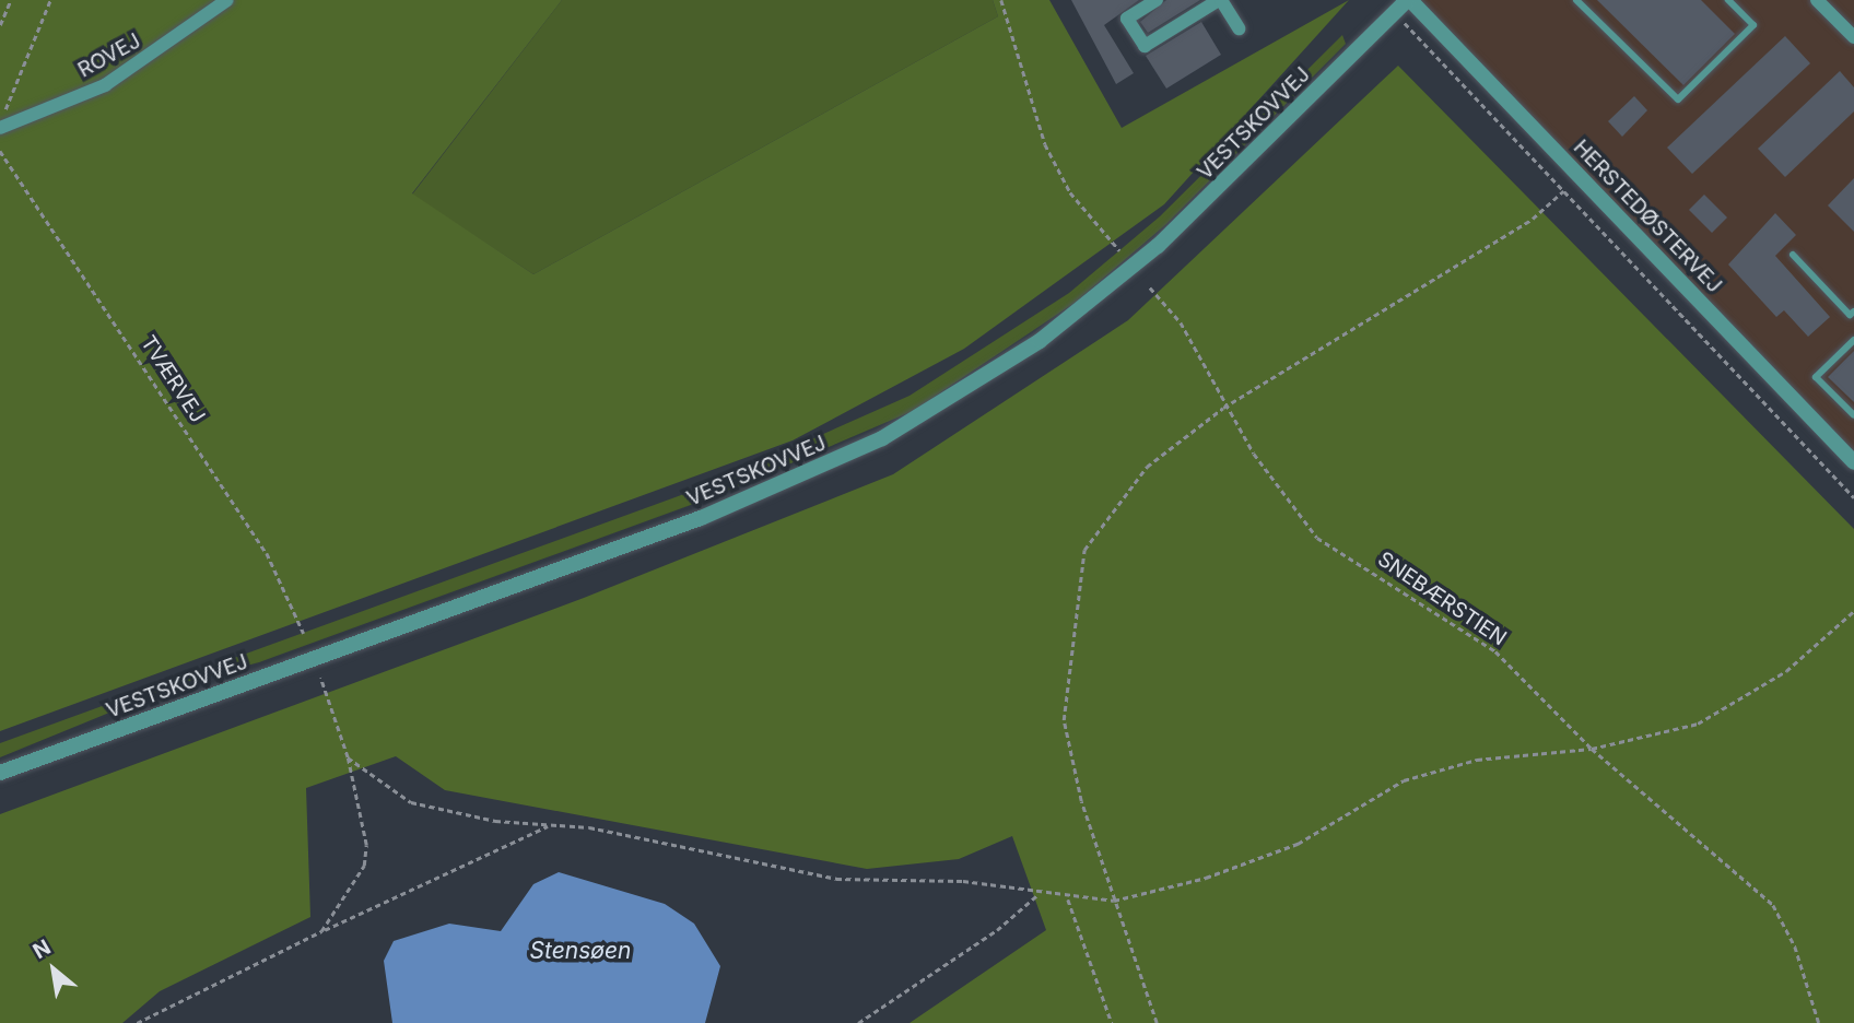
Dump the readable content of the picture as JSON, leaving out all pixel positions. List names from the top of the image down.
{
  "streets": {
    "street": ["ROVEJ", "VESTSKOVVEJ", "HERSTEDØSTERVEJ"],
    "path": ["TVÆRVEJ", "SNEBÆRSTIEN"]
  },
  "crossings": [
    ["VESTSKOVVEJ", "HERSTEDØSTERVEJ"]
  ],
  "water": ["Stensøen"],
  "north": "top left"
}
